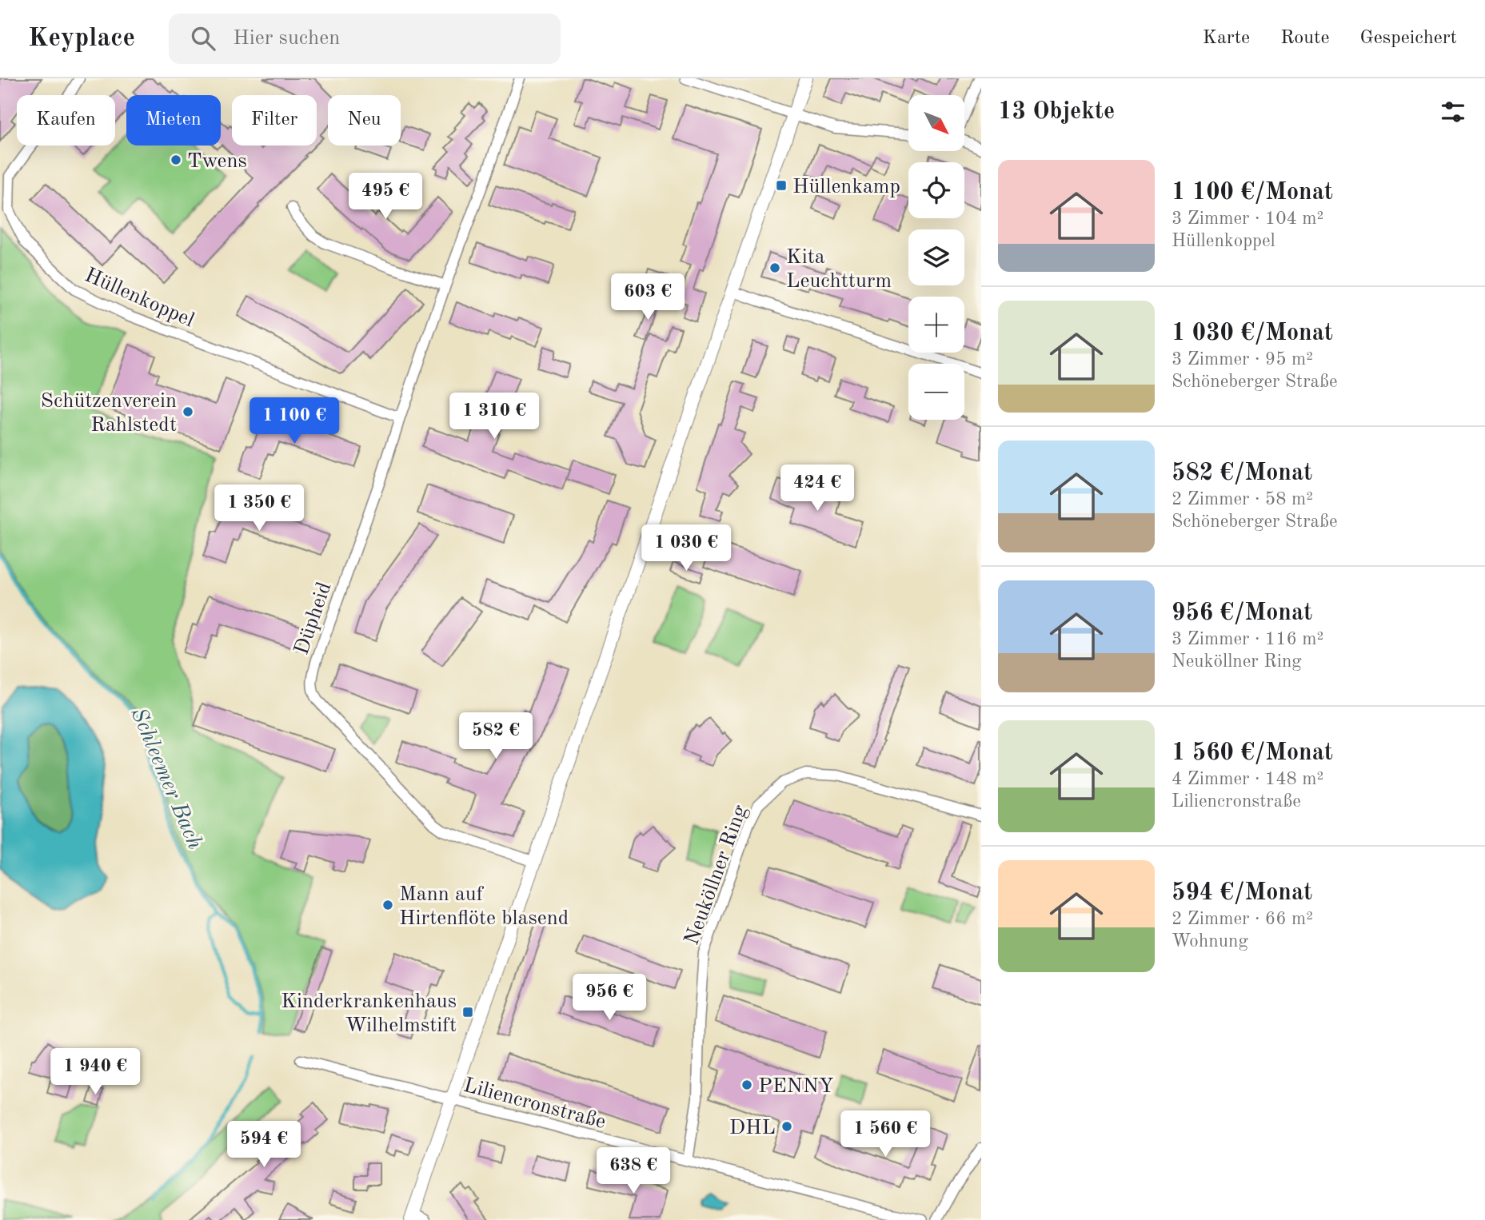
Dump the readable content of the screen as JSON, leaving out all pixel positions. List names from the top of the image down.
{
  "streets": {
    "street": [
      "Hüllenkoppel",
      "Düpheid",
      "Neuköllner Ring",
      "Liliencronstraße"
    ]
  },
  "crossings": [
    ["Hüllenkoppel", "Düpheid"],
    ["Neuköllner Ring", "Liliencronstraße"]
  ],
  "water": ["Schleemer Bach"],
  "places": {
    "other": [
      "Twens",
      "Kita Leuchtturm",
      "Schützenverein Rahlstedt",
      "Mann auf Hirtenflöte blasend",
      "PENNY",
      "DHL"
    ],
    "transit": ["Hüllenkamp", "Kinderkrankenhaus Wilhelmstift"]
  },
  "north": "bottom right",
  "page": {
    "header": "Keyplace",
    "search": "Hier suchen",
    "nav": ["Karte", "Route", "Gespeichert"],
    "heading": "13 Objekte",
    "map_buttons": ["+", "−"],
    "chip": [
      "Kaufen",
      "Mieten",
      "Filter",
      "Neu"
    ],
    "list": [
      {
        "name": "1 100 €/Monat",
        "note": "3 Zimmer · 104 m² · Hüllenkoppel"
      },
      {
        "name": "1 030 €/Monat",
        "note": "3 Zimmer · 95 m² · Schöneberger Straße"
      },
      {
        "name": "582 €/Monat",
        "note": "2 Zimmer · 58 m² · Schöneberger Straße"
      },
      {
        "name": "956 €/Monat",
        "note": "3 Zimmer · 116 m² · Neuköllner Ring"
      },
      {
        "name": "1 560 €/Monat",
        "note": "4 Zimmer · 148 m² · Liliencronstraße"
      },
      {
        "name": "594 €/Monat",
        "note": "2 Zimmer · 66 m² · Wohnung"
      }
    ],
    "price": [
      "495 €",
      "603 €",
      "1 310 €",
      "1 100 €",
      "424 €",
      "1 350 €",
      "1 030 €",
      "582 €",
      "956 €",
      "1 940 €",
      "1 560 €",
      "594 €",
      "638 €"
    ]
  }
}
